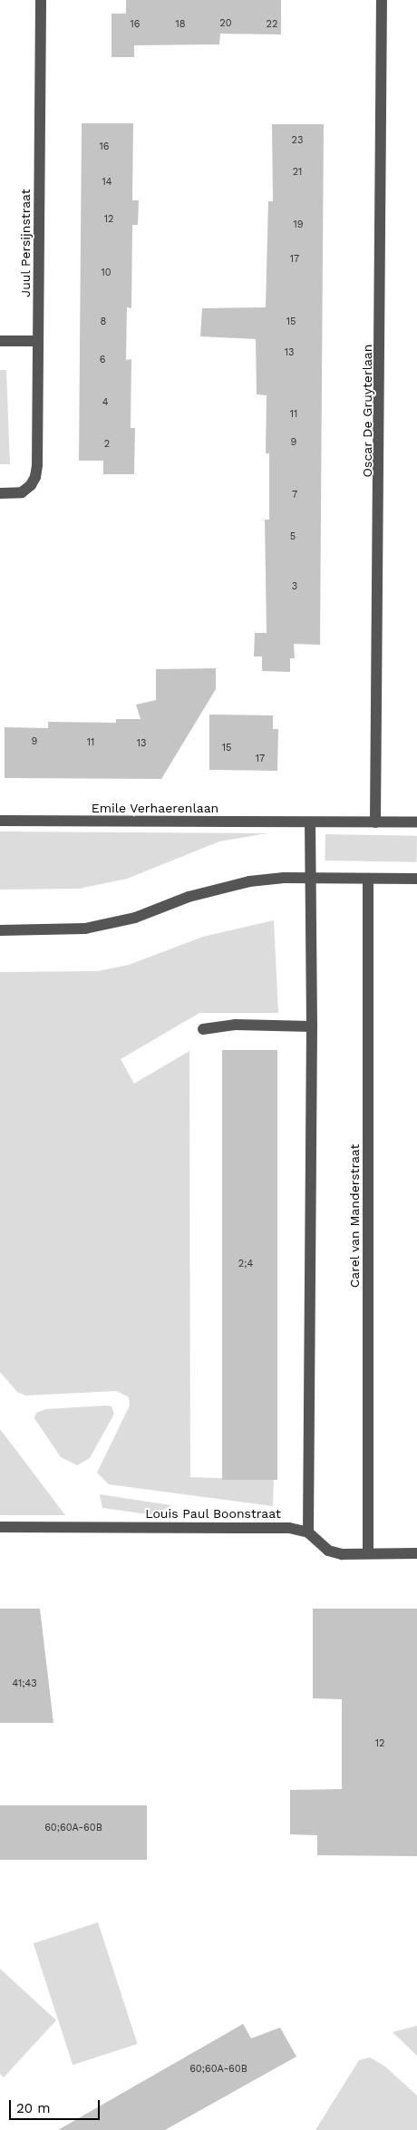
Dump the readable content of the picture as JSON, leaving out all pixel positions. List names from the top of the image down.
{
  "streets": {
    "street": [
      "Juul Persijnstraat",
      "Oscar De Gruyterlaan",
      "Emile Verhaerenlaan",
      "Carel van Manderstraat",
      "Louis Paul Boonstraat"
    ]
  },
  "crossings": [
    ["Oscar De Gruyterlaan", "Emile Verhaerenlaan"]
  ],
  "house_numbers": [
    "20",
    "16",
    "18",
    "22",
    "23",
    "16",
    "21",
    "14",
    "12",
    "19",
    "17",
    "10",
    "8",
    "15",
    "13",
    "6",
    "4",
    "11",
    "9",
    "2",
    "7",
    "5",
    "3",
    "9",
    "11",
    "13",
    "15",
    "17",
    "2;4",
    "41;43",
    "12",
    "60;60A-60B",
    "60;60A-60B"
  ],
  "scale_bar": "20 m"
}
